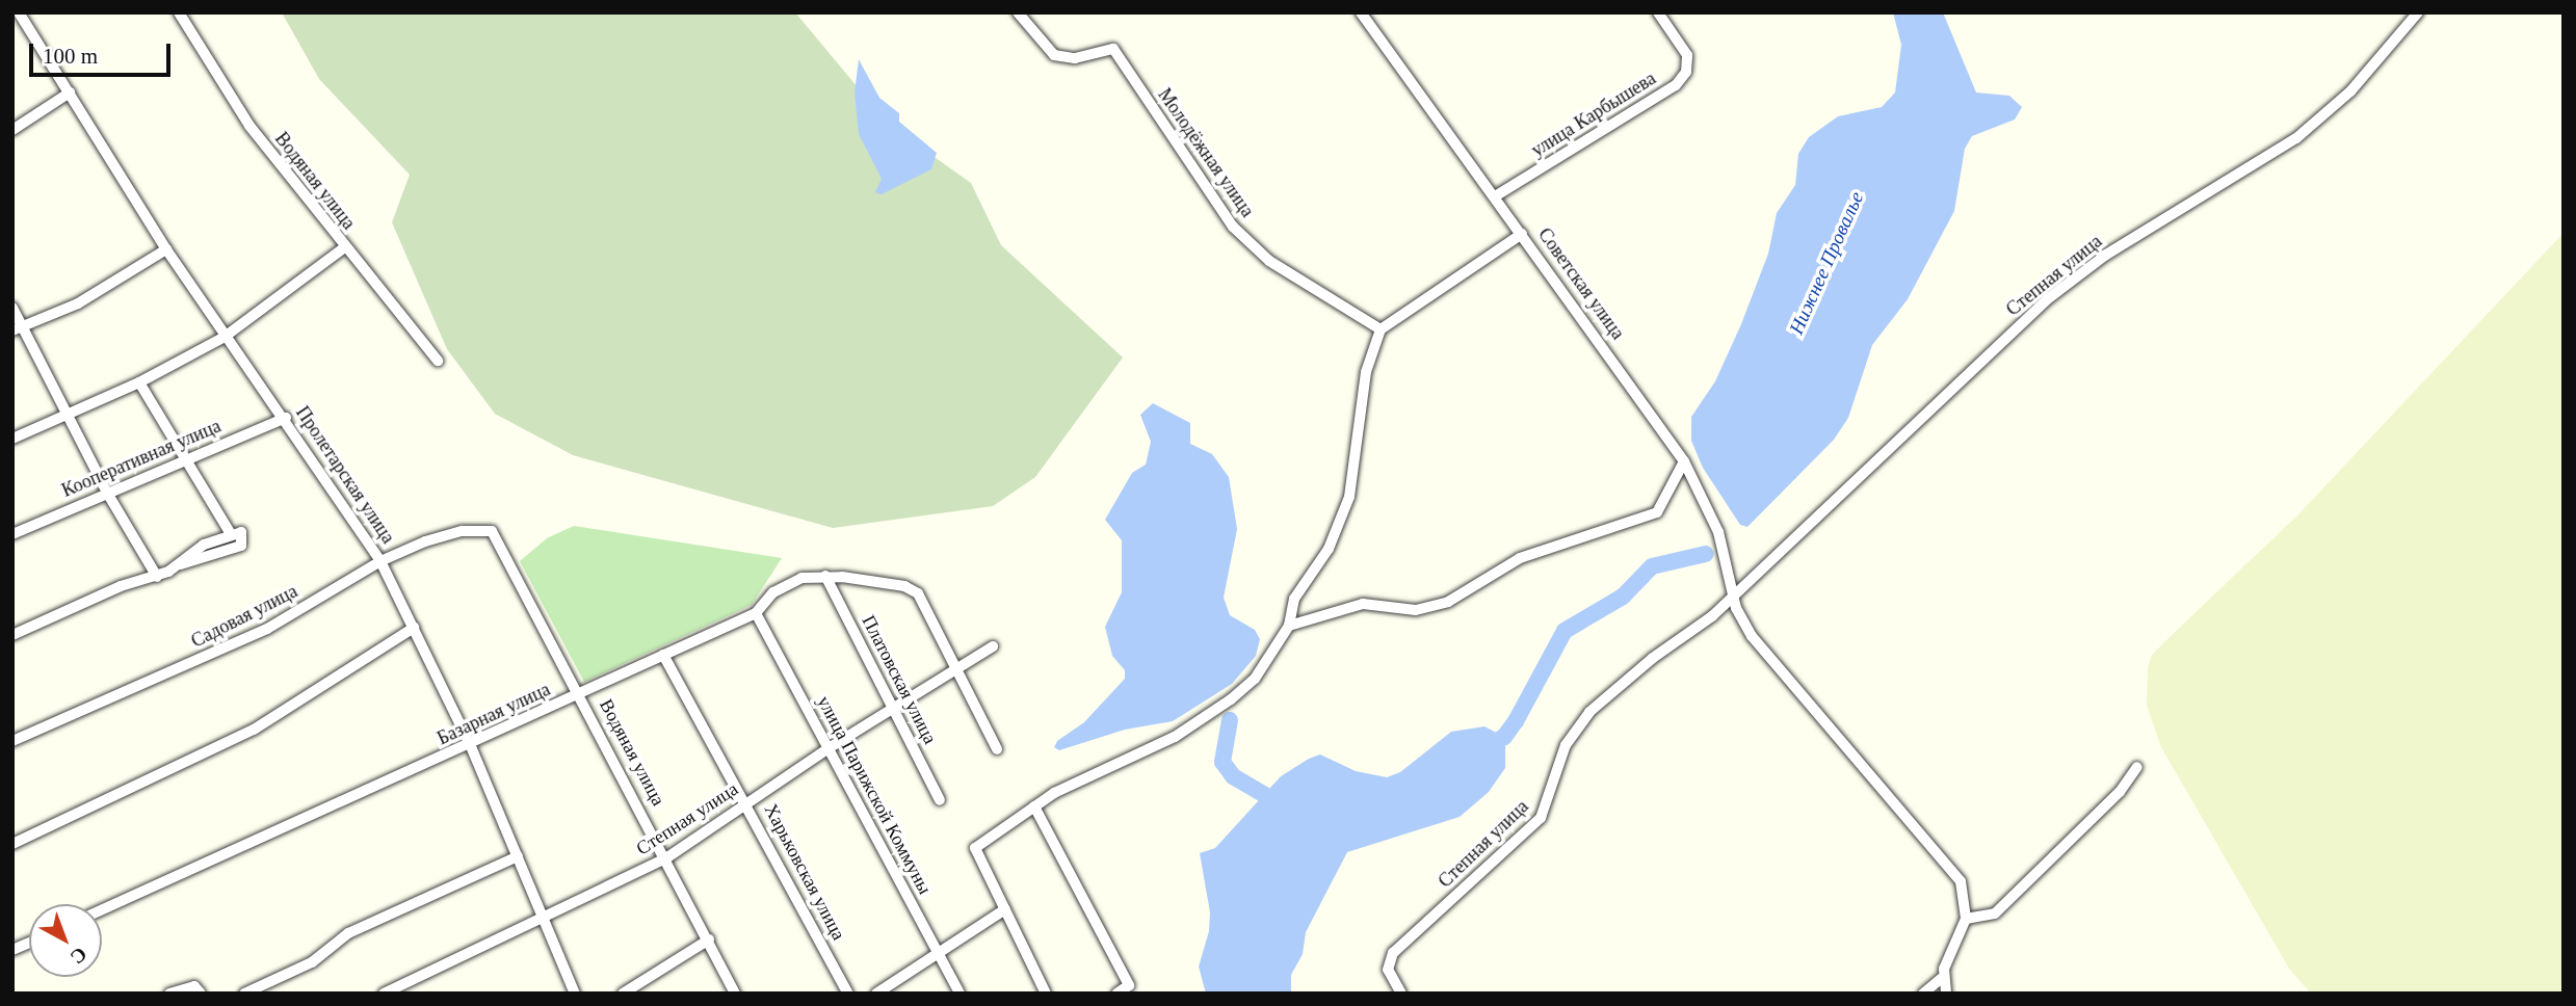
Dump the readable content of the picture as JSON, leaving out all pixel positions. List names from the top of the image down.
{
  "streets": {
    "street": [
      "улица Карбышева",
      "Молодёжная улица",
      "Водяная улица",
      "Степная улица",
      "Советская улица",
      "Кооперативная улица",
      "Пролетарская улица",
      "Садовая улица",
      "Платовская улица",
      "Базарная улица",
      "улица Парижской Коммуны",
      "Харьковская улица"
    ]
  },
  "crossings": [
    ["улица Карбышева", "Советская улица"],
    ["Водяная улица", "Степная улица"],
    ["Водяная улица", "Садовая улица"],
    ["Водяная улица", "Базарная улица"],
    ["Степная улица", "Советская улица"],
    ["Степная улица", "Пролетарская улица"],
    ["Степная улица", "Платовская улица"],
    ["Степная улица", "Базарная улица"],
    ["Степная улица", "улица Парижской Коммуны"],
    ["Степная улица", "Харьковская улица"],
    ["Кооперативная улица", "Пролетарская улица"],
    ["Пролетарская улица", "Садовая улица"],
    ["Пролетарская улица", "Базарная улица"],
    ["Платовская улица", "Базарная улица"],
    ["Базарная улица", "улица Парижской Коммуны"],
    ["Базарная улица", "Харьковская улица"]
  ],
  "water": ["Нижнее Провалье"],
  "scale_bar": "100 m",
  "north": "bottom right"
}
